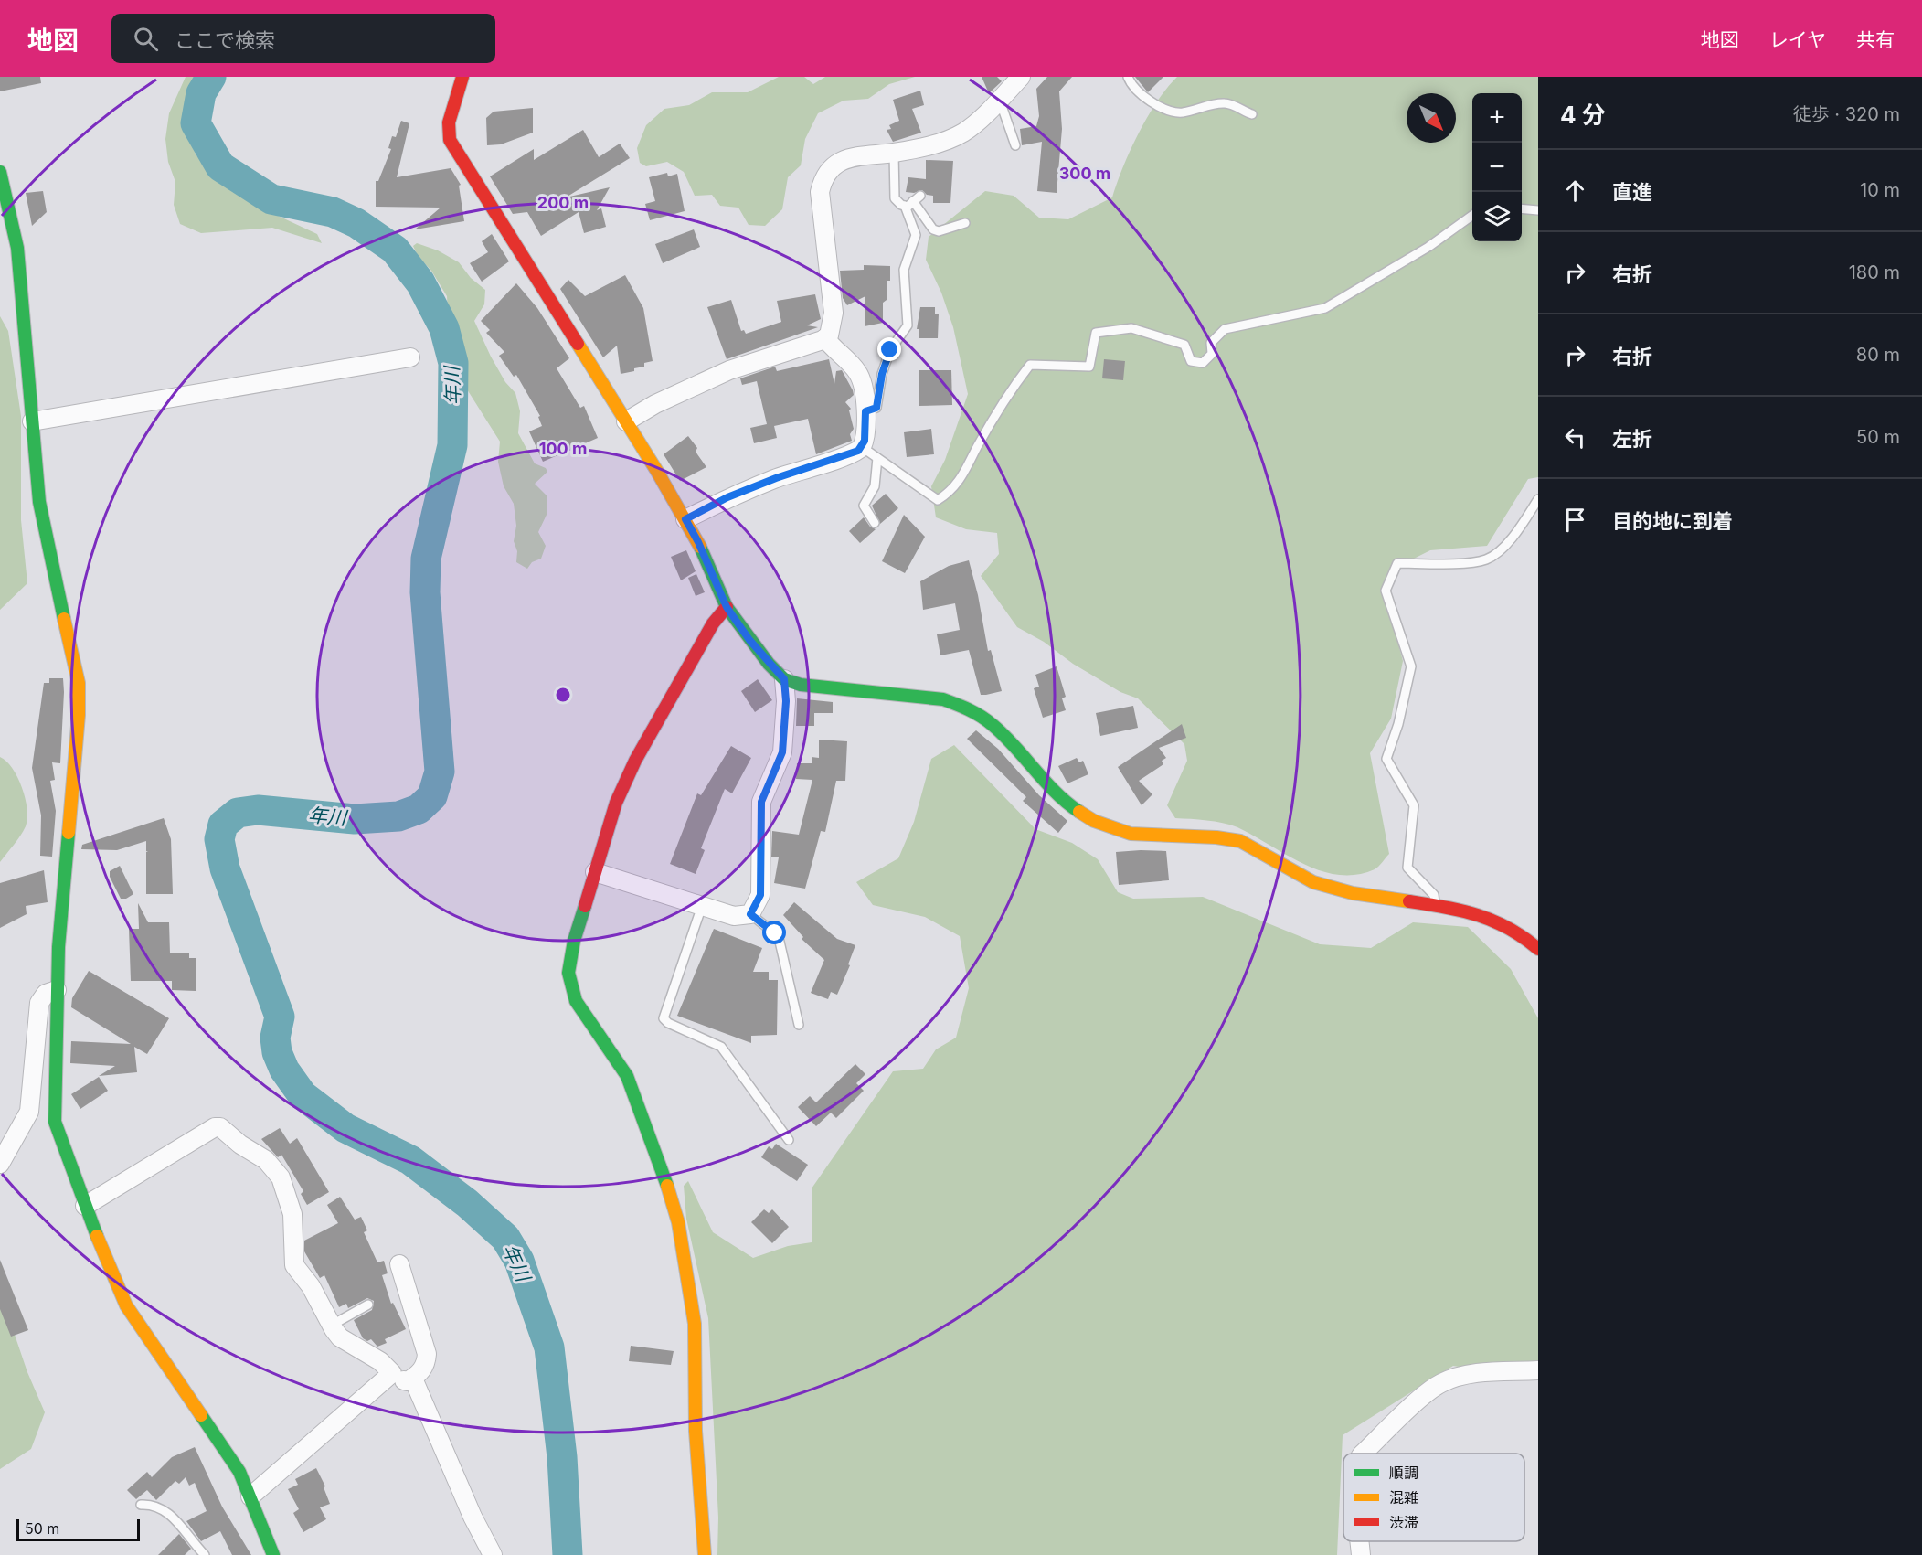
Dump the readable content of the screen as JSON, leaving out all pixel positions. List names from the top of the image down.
{
  "water": ["年川"],
  "legend": ["順調", "混雑", "渋滞"],
  "scale_bar": "50 m",
  "north": "bottom right",
  "page": {
    "header": "地図",
    "search": "ここで検索",
    "nav": ["地図", "レイヤ", "共有"],
    "heading": ["4 分", "徒歩 · 320 m"],
    "map_buttons": ["+", "−"],
    "list": [
      ["直進", "10 m"],
      ["右折", "180 m"],
      ["右折", "80 m"],
      ["左折", "50 m"],
      "目的地に到着"
    ],
    "scale": "50 m"
  },
  "rings": ["300 m", "200 m", "100 m"]
}
